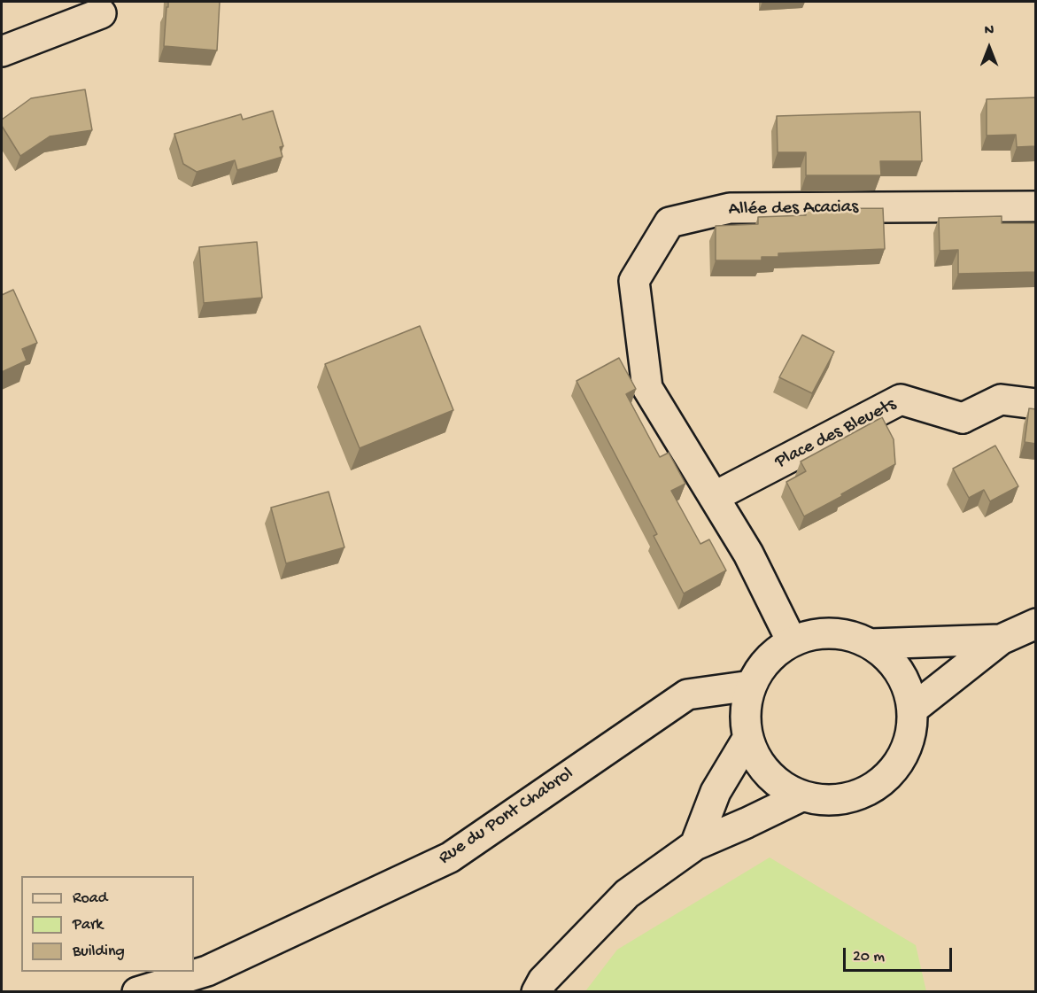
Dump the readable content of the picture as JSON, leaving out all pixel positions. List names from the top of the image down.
{
  "streets": {
    "street": ["Allée des Acacias", "Place des Bleuets", "Rue du Pont Chabrol"]
  },
  "crossings": [
    ["Allée des Acacias", "Place des Bleuets"],
    ["Allée des Acacias", "Rue du Pont Chabrol"]
  ],
  "legend": ["Road", "Park", "Building"],
  "scale_bar": "20 m",
  "north": "top"
}
